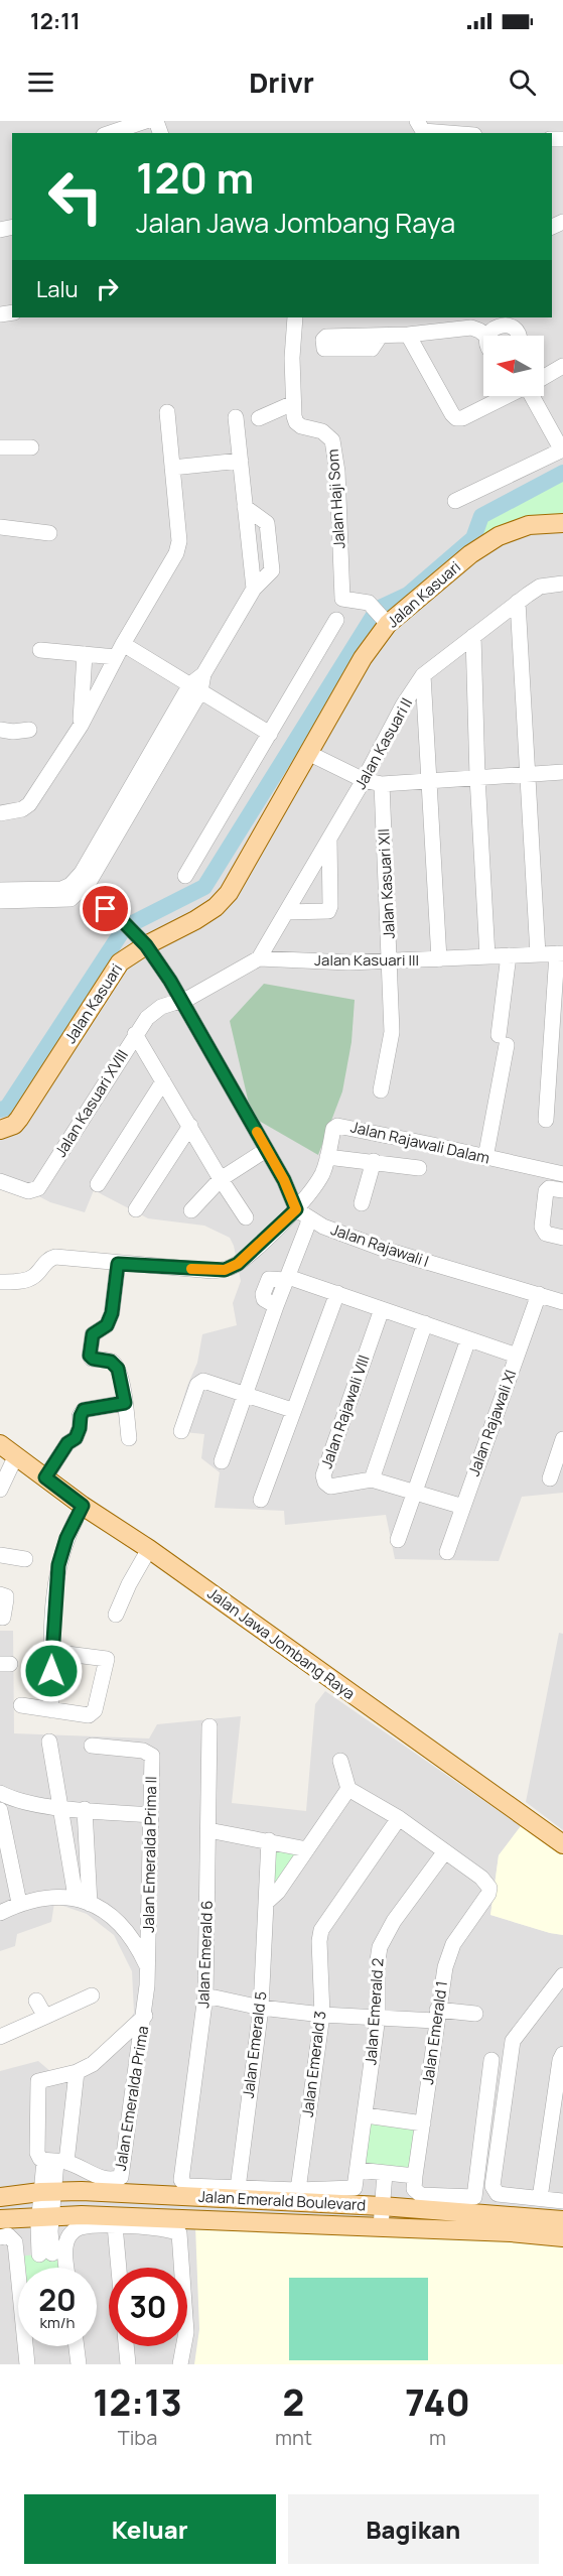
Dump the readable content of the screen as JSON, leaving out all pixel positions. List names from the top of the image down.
{
  "streets": {
    "main road": ["Jalan Kasuari", "Jalan Jawa Jombang Raya", "Jalan Emerald Boulevard"],
    "street": [
      "Jalan Haji Som",
      "Jalan Kasuari II",
      "Jalan Kasuari XII",
      "Jalan Kasuari III",
      "Jalan Kasuari XVIII",
      "Jalan Rajawali Dalam",
      "Jalan Rajawali I",
      "Jalan Rajawali VIII",
      "Jalan Rajawali XI",
      "Jalan Emeralda Prima II",
      "Jalan Emerald 6",
      "Jalan Emerald 2",
      "Jalan Emerald 1",
      "Jalan Emerald 5",
      "Jalan Emerald 3",
      "Jalan Emeralda Prima"
    ]
  },
  "crossings": [
    ["Jalan Haji Som", "Jalan Kasuari"],
    ["Jalan Kasuari II", "Jalan Kasuari III"],
    ["Jalan Kasuari XII", "Jalan Kasuari III"],
    ["Jalan Rajawali Dalam", "Jalan Rajawali I"],
    ["Jalan Rajawali I", "Jalan Rajawali XI"],
    ["Jalan Rajawali VIII", "Jalan Rajawali XI"],
    ["Jalan Emeralda Prima II", "Jalan Emeralda Prima"],
    ["Jalan Emerald 6", "Jalan Emerald 5"],
    ["Jalan Emerald 2", "Jalan Emerald 1"],
    ["Jalan Emerald 2", "Jalan Emerald 3"]
  ],
  "north": "left",
  "page": {
    "status": "12:11",
    "header": "Drivr",
    "turn": ["120 m", "Jalan Jawa Jombang Raya"],
    "then": "Lalu",
    "speed": "20 km/h",
    "limit": "30",
    "eta": [
      "12:13",
      "Tiba",
      "2",
      "mnt",
      "740",
      "m"
    ],
    "buttons": ["Keluar", "Bagikan"]
  }
}
